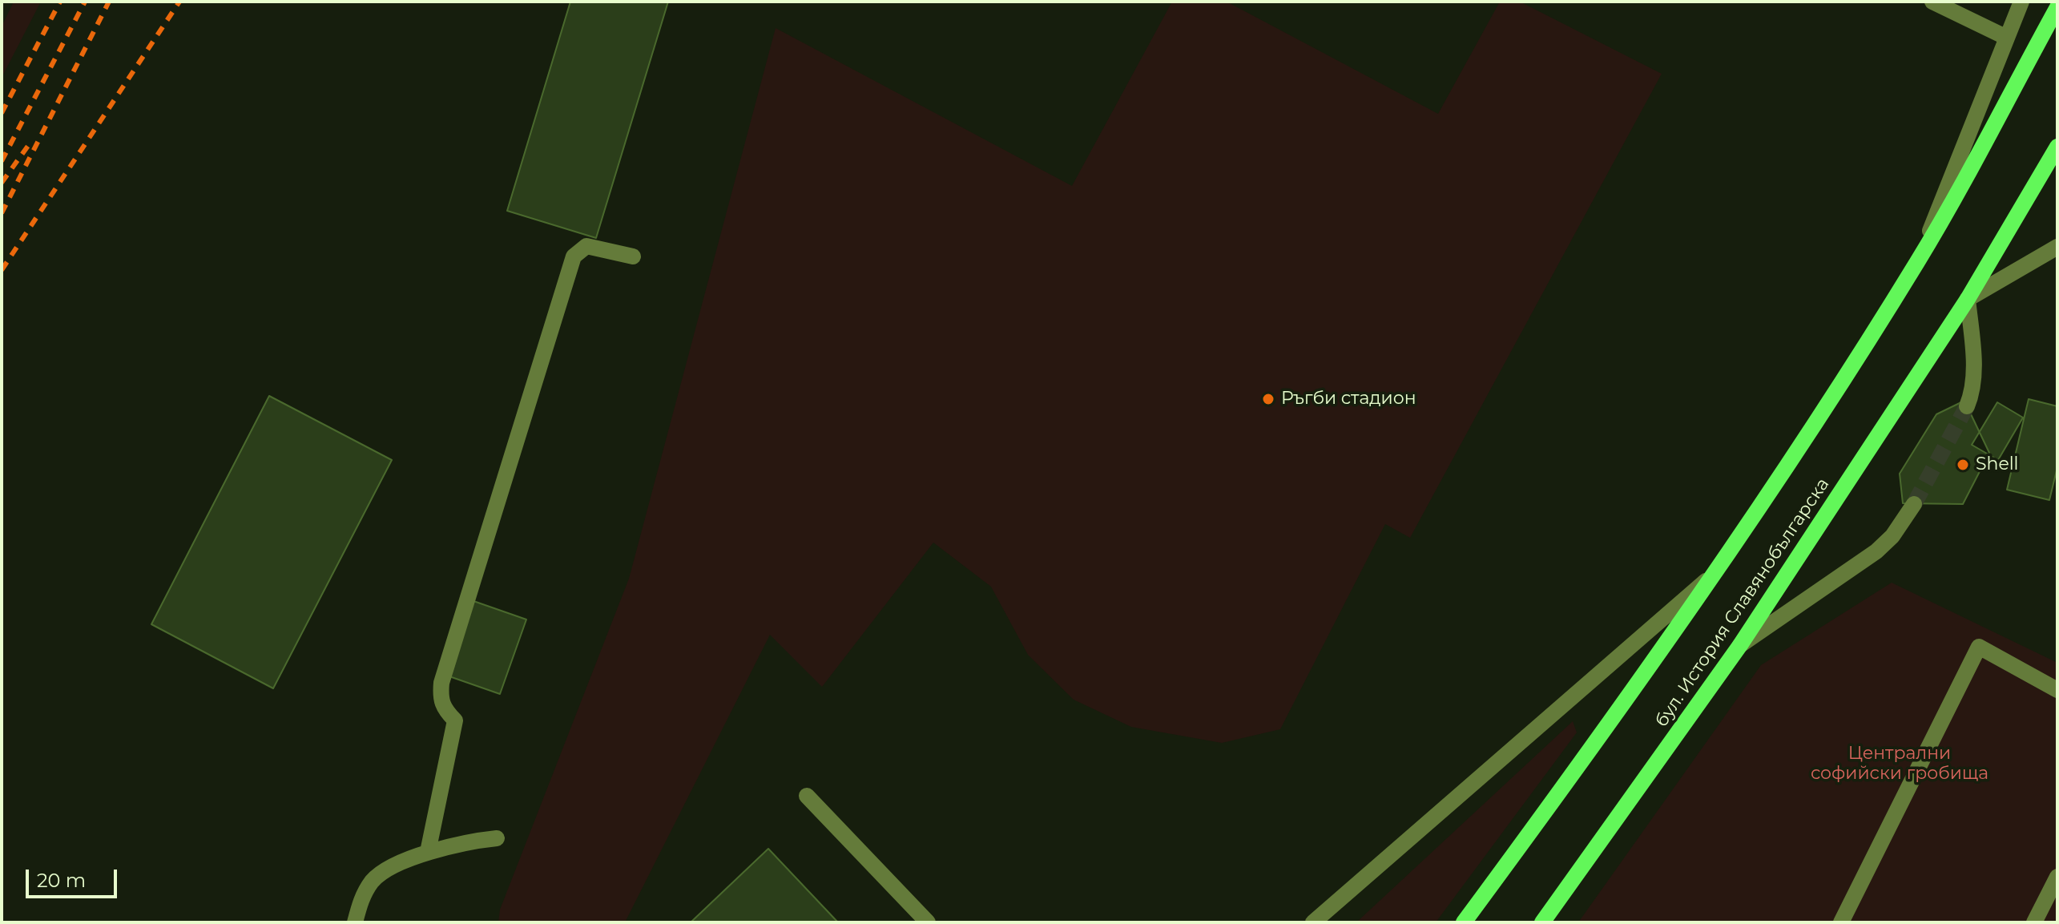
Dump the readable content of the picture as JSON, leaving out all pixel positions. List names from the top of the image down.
{
  "streets": {
    "main road": ["бул. История Славянобългарска"]
  },
  "parks": ["Централни софийски гробища"],
  "places": ["Ръгби стадион", "Shell"],
  "scale_bar": "20 m"
}
